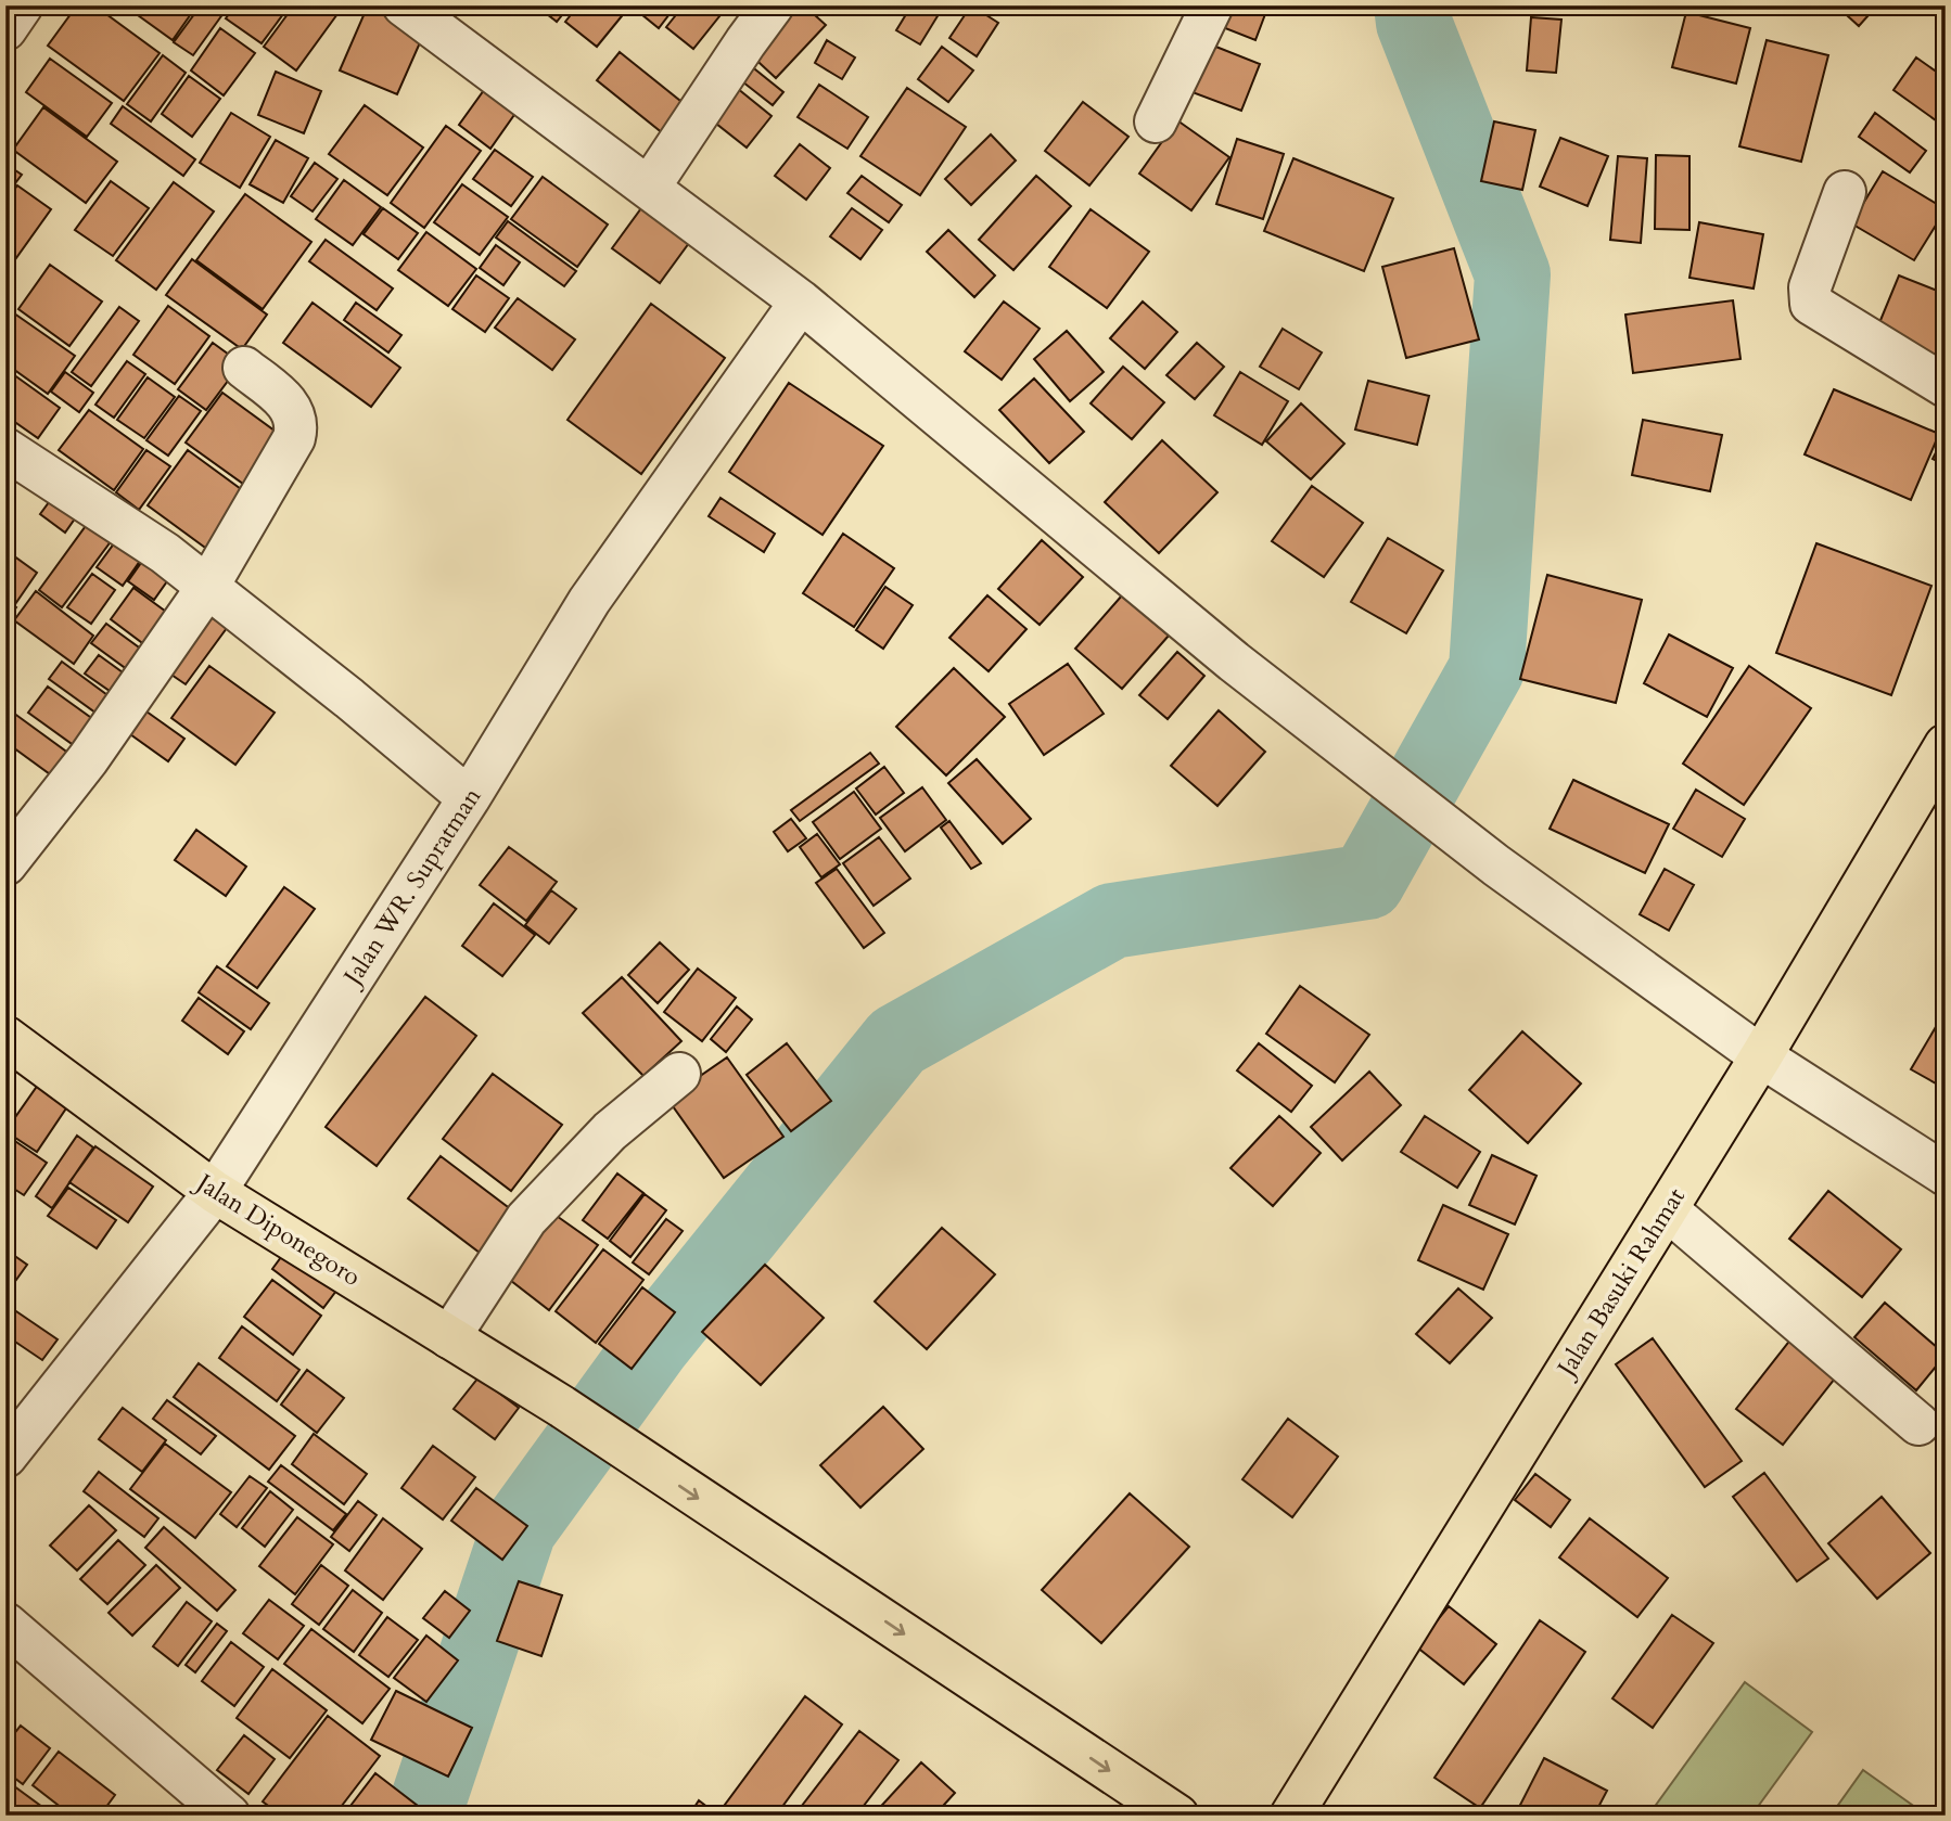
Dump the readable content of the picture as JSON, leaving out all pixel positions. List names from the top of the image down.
{
  "streets": {
    "main road": ["Jalan Diponegoro", "Jalan Basuki Rahmat"],
    "street": ["Jalan WR. Supratman"]
  },
  "crossings": [
    ["Jalan WR. Supratman", "Jalan Diponegoro"]
  ],
  "one_way": ["Jalan Diponegoro"]
}
